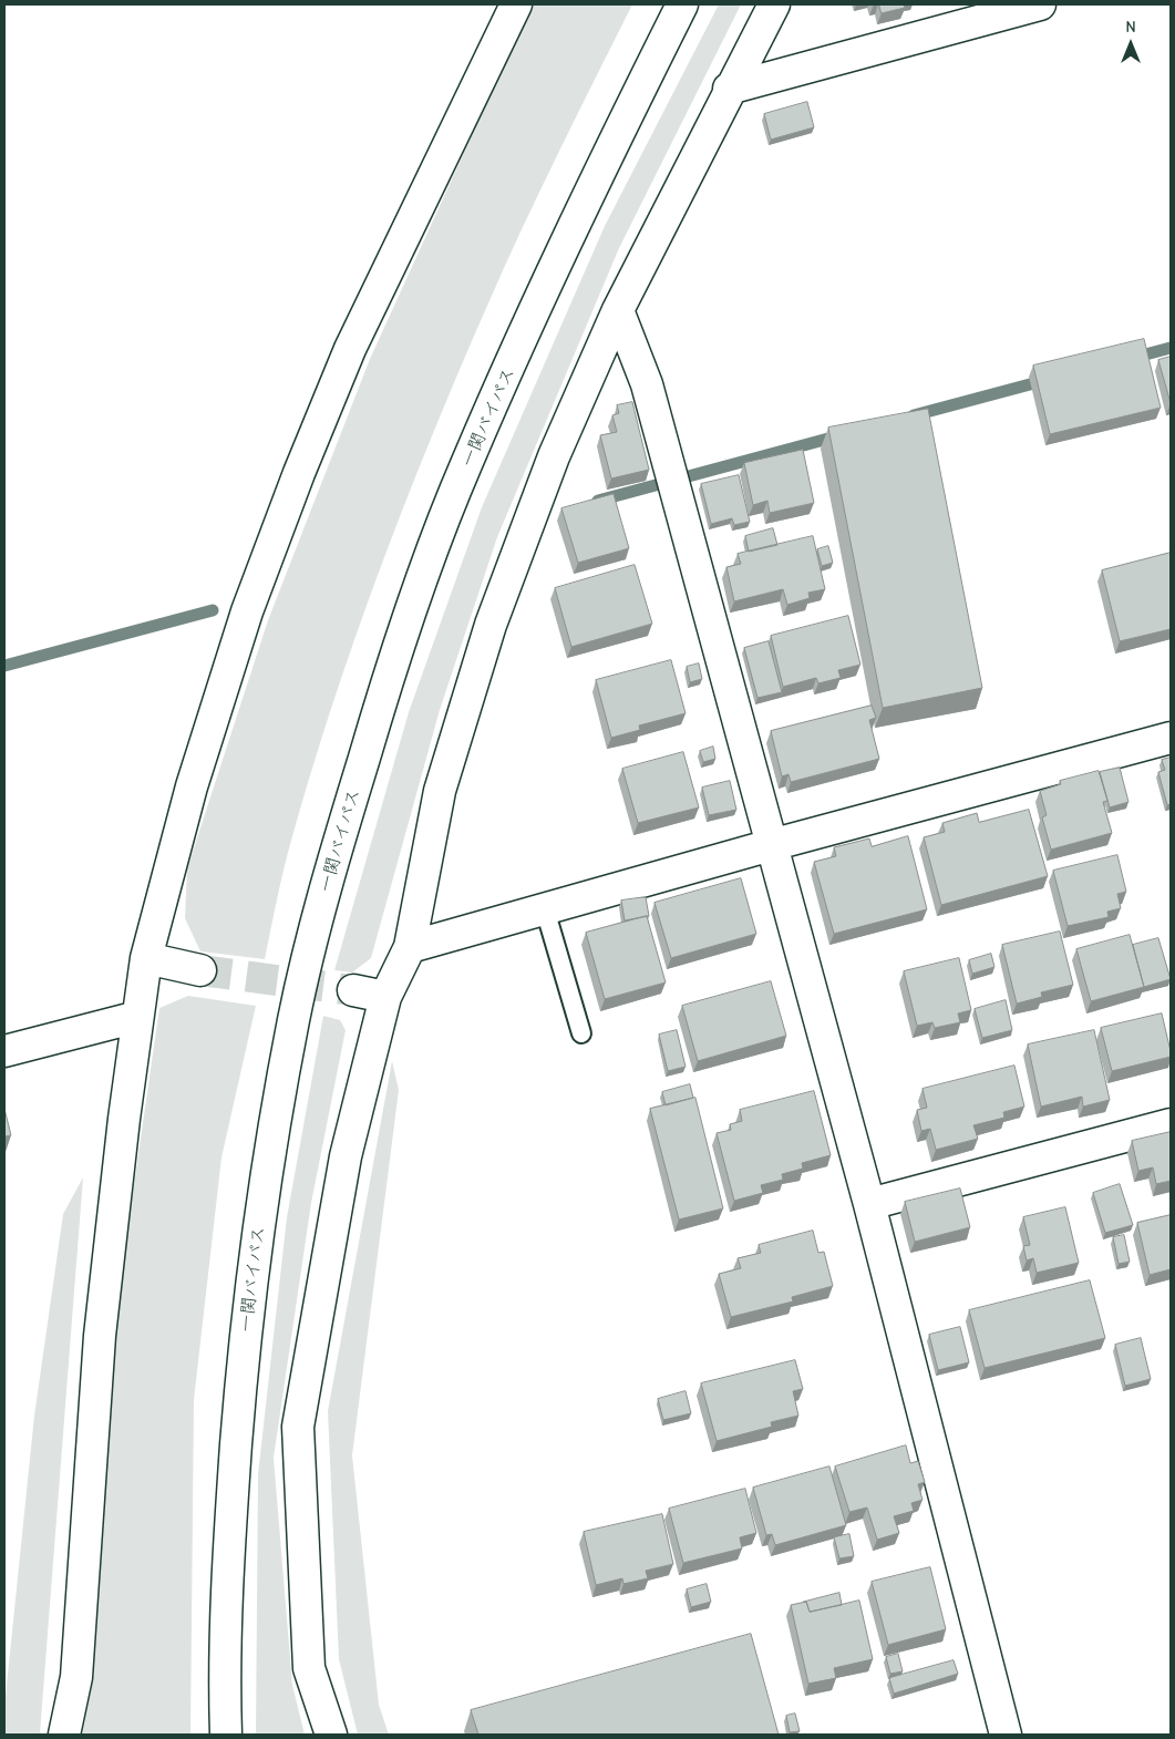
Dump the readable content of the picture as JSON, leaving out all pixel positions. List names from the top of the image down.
{
  "streets": {
    "main road": ["一関バイパス"]
  },
  "north": "top"
}
